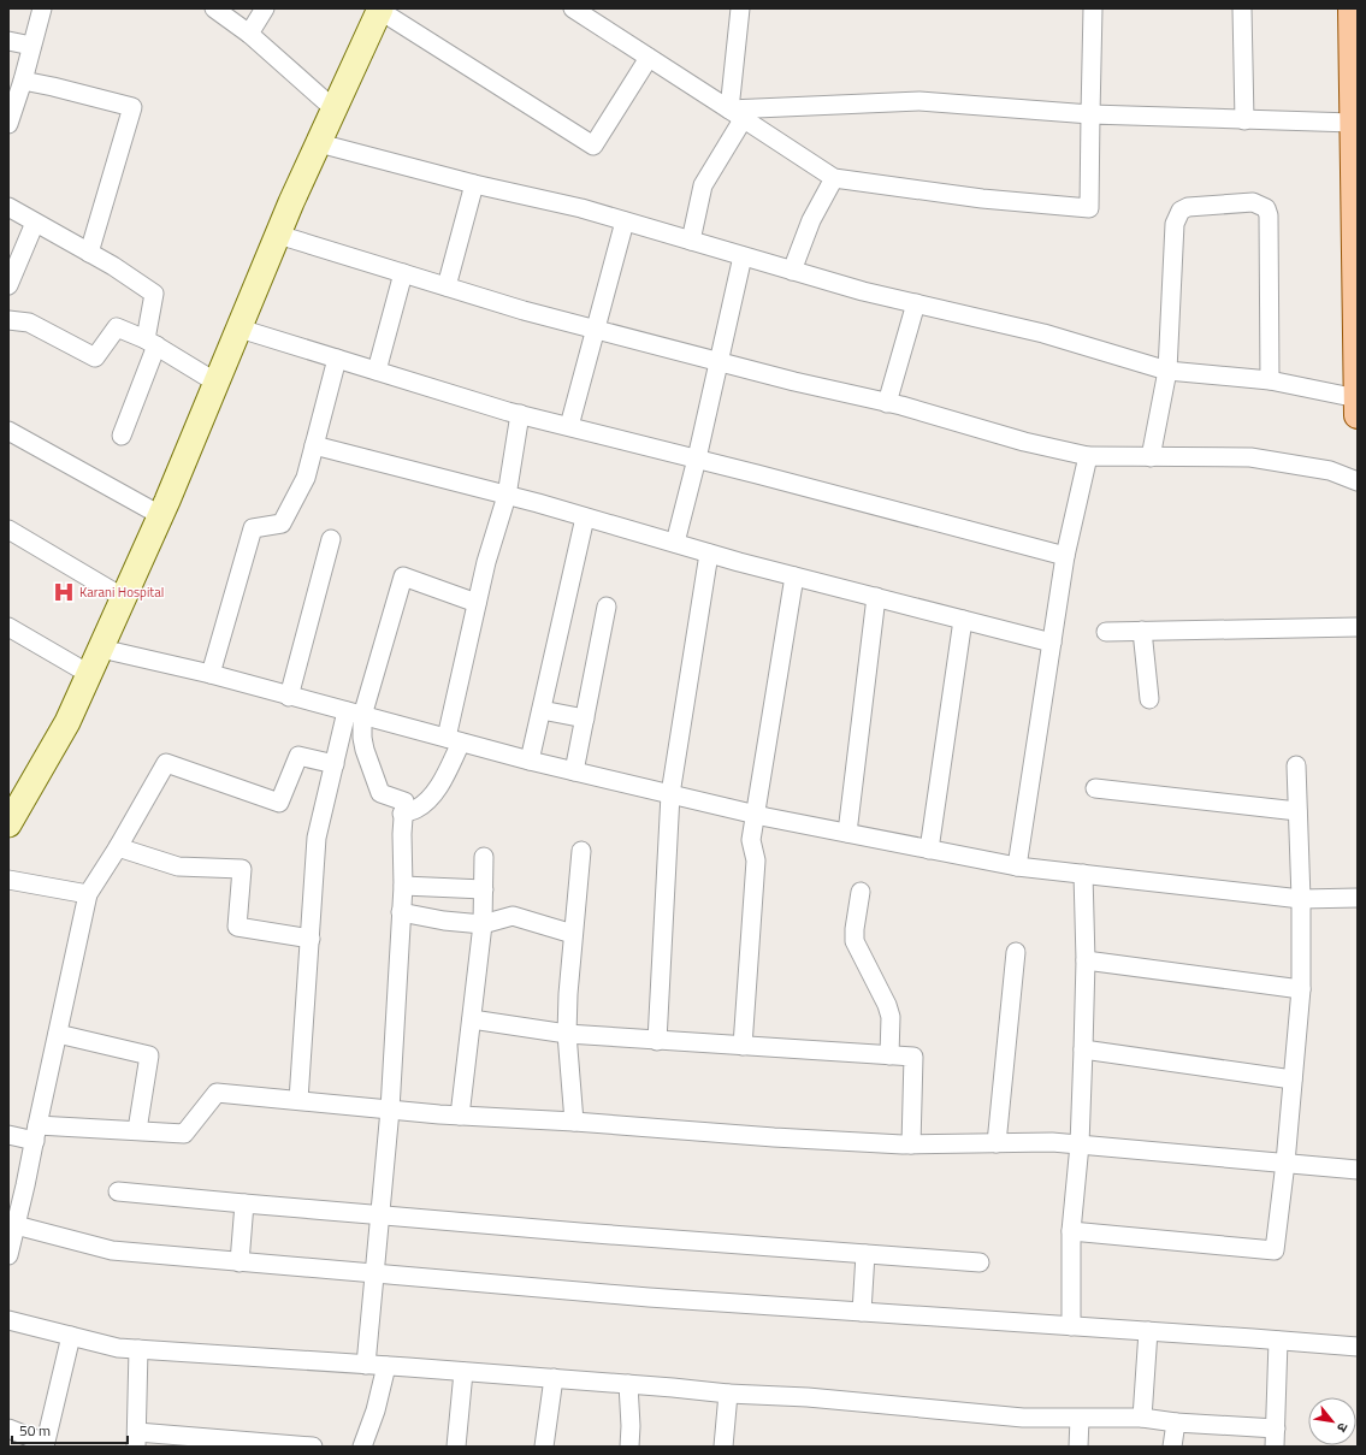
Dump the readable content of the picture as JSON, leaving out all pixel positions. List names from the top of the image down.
{
  "places": {
    "hospital": ["Karani Hospital"]
  },
  "scale_bar": "50 m",
  "north": "bottom right"
}
